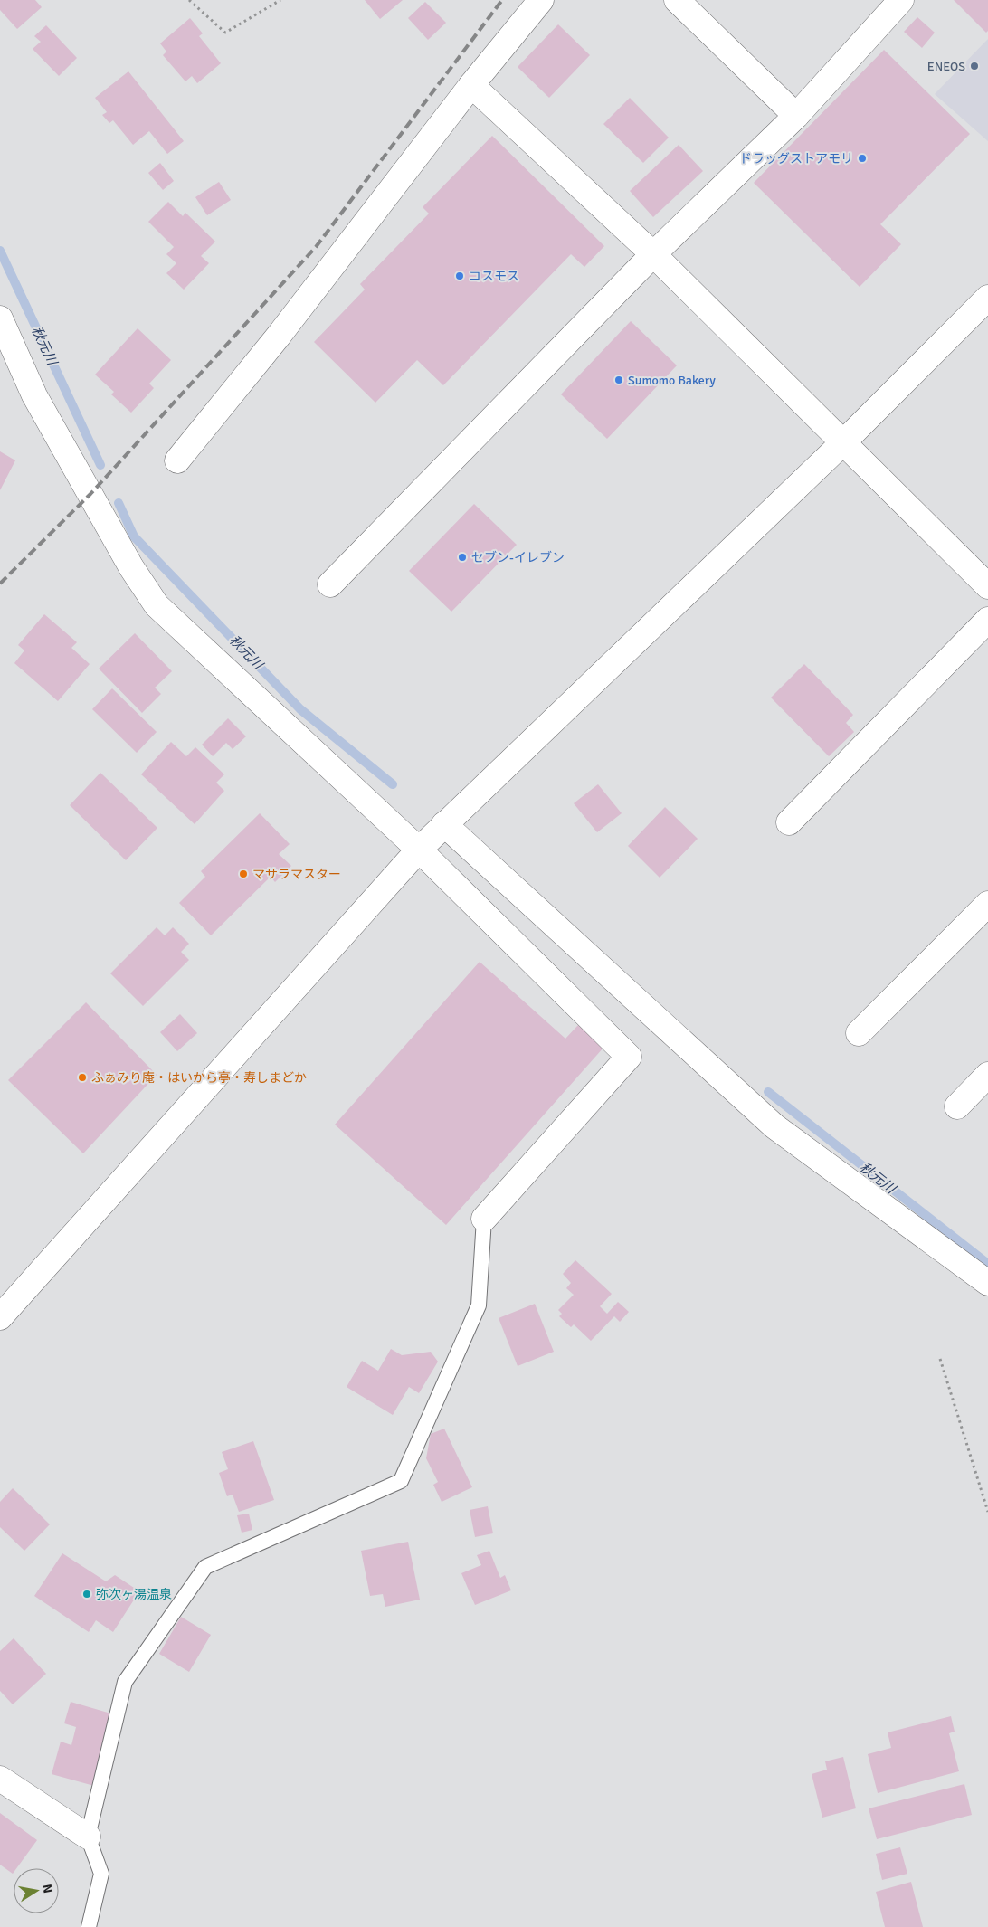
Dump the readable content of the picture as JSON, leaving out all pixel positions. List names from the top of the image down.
{
  "water": ["秋元川"],
  "places": [
    "ENEOS",
    "ドラッグストアモリ",
    "コスモス",
    "Sumomo Bakery",
    "セブン-イレブン",
    "マサラマスター",
    "ふぁみり庵・はいから亭・寿しまどか",
    "弥次ヶ湯温泉"
  ],
  "north": "right"
}
